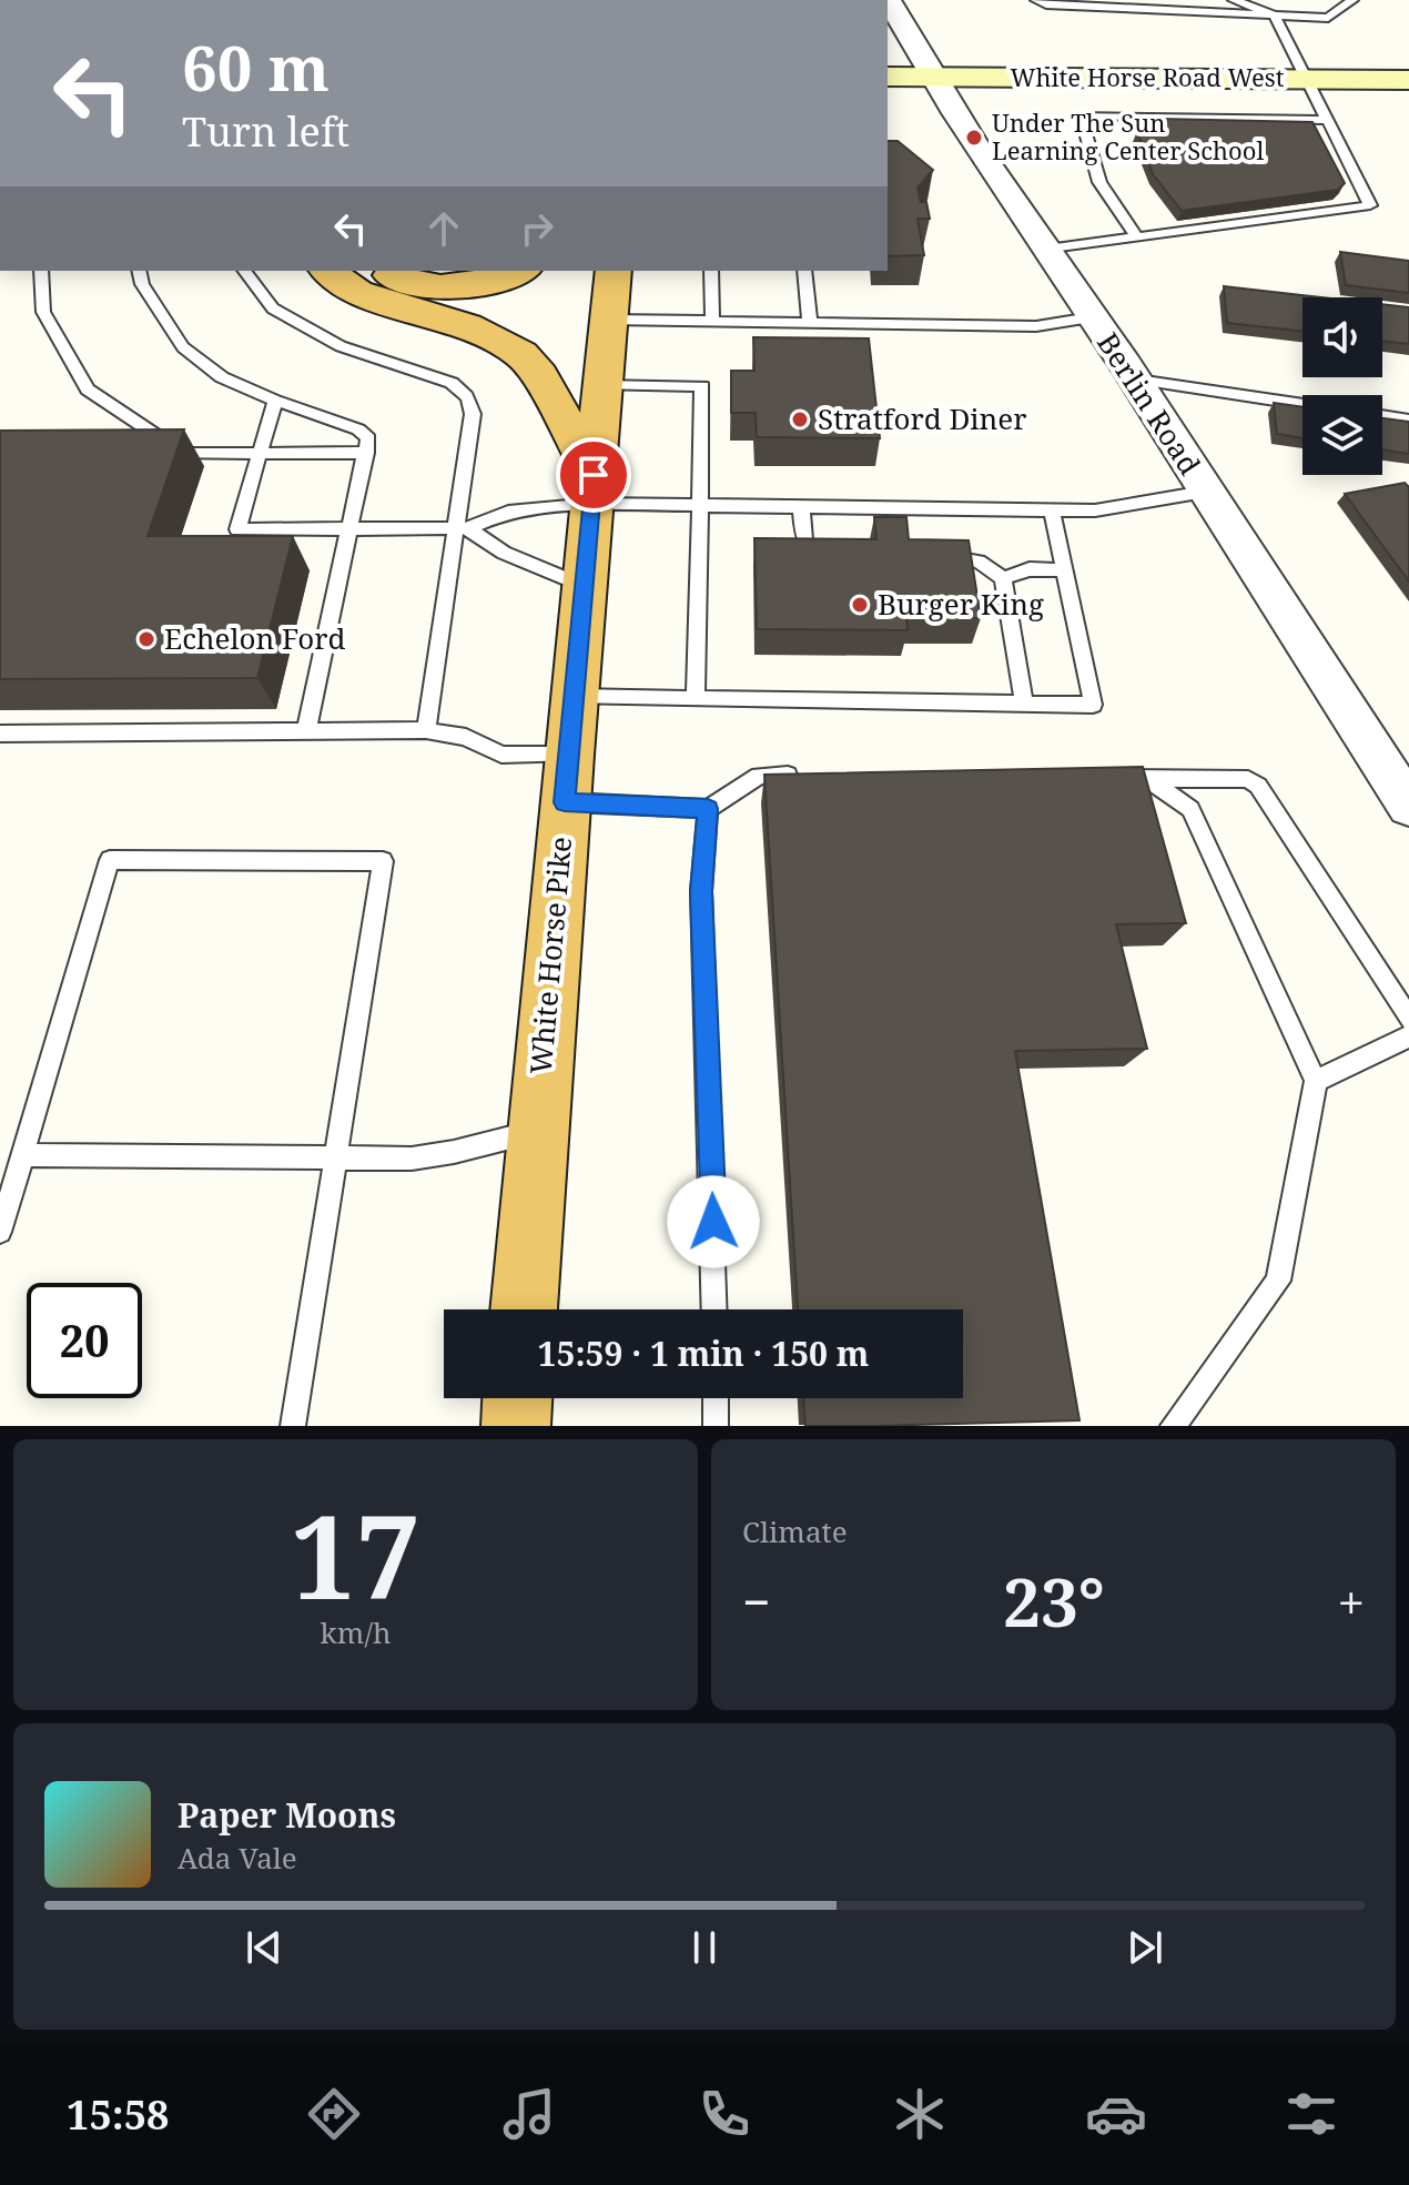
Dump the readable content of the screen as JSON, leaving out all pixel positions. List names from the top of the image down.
{
  "streets": {
    "highway": ["White Horse Pike"],
    "main road": ["White Horse Road West"],
    "street": ["Berlin Road"]
  },
  "crossings": [
    ["White Horse Road West", "Berlin Road"]
  ],
  "places": [
    "Under The Sun Learning Center School",
    "Stratford Diner",
    "Burger King",
    "Echelon Ford"
  ],
  "page": {
    "turn": ["60 m", "Turn left"],
    "limit": "20",
    "trip": "15:59 · 1 min · 150 m",
    "tile": [
      ["17", "km/h"],
      "Climate"
    ],
    "heat": ["−", "23°", "+"],
    "song": ["Paper Moons", "Ada Vale"],
    "tabs": "15:58"
  }
}
